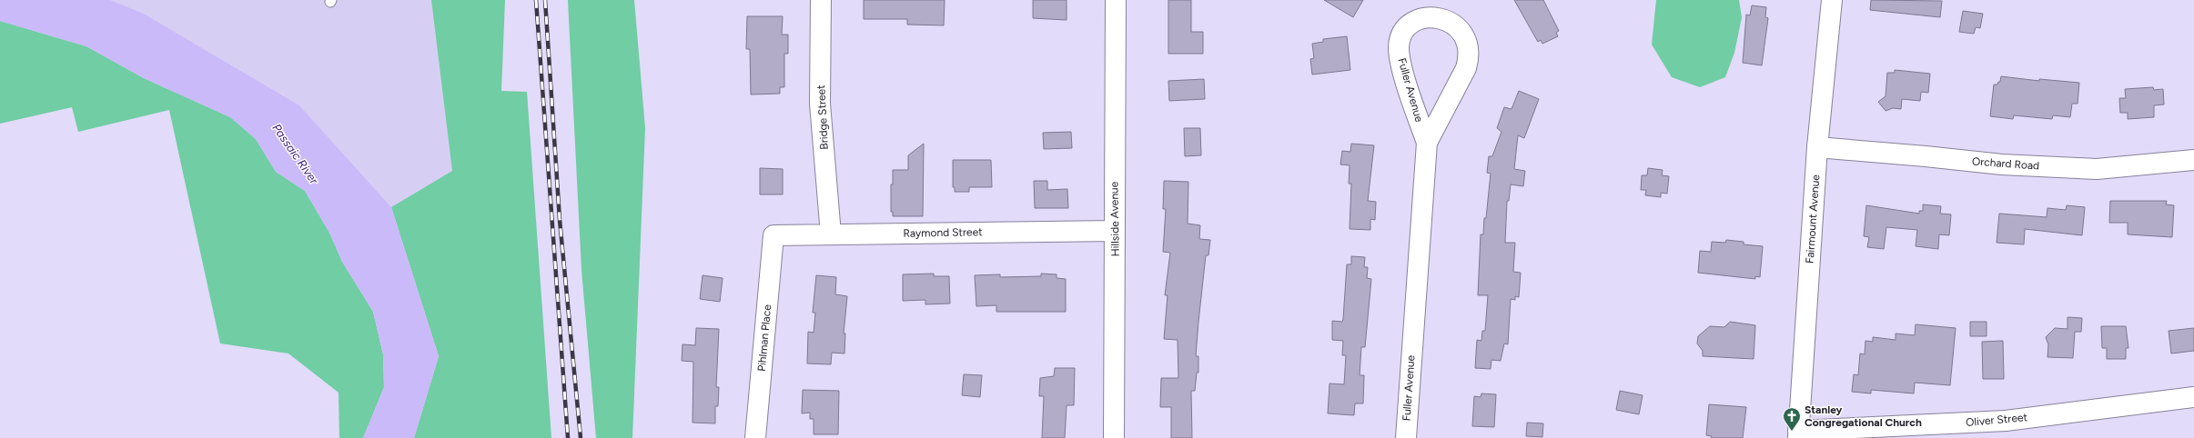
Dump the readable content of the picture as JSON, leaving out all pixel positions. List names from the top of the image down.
{
  "streets": {
    "street": [
      "Fuller Avenue",
      "Bridge Street",
      "Orchard Road",
      "Hillside Avenue",
      "Fairmount Avenue",
      "Raymond Street",
      "Pihlman Place",
      "Oliver Street"
    ]
  },
  "crossings": [
    ["Bridge Street", "Raymond Street"],
    ["Orchard Road", "Fairmount Avenue"],
    ["Hillside Avenue", "Raymond Street"],
    ["Fairmount Avenue", "Oliver Street"],
    ["Raymond Street", "Pihlman Place"]
  ],
  "water": ["Passaic River"],
  "places": {
    "church": ["Stanley Congregational Church"]
  }
}
